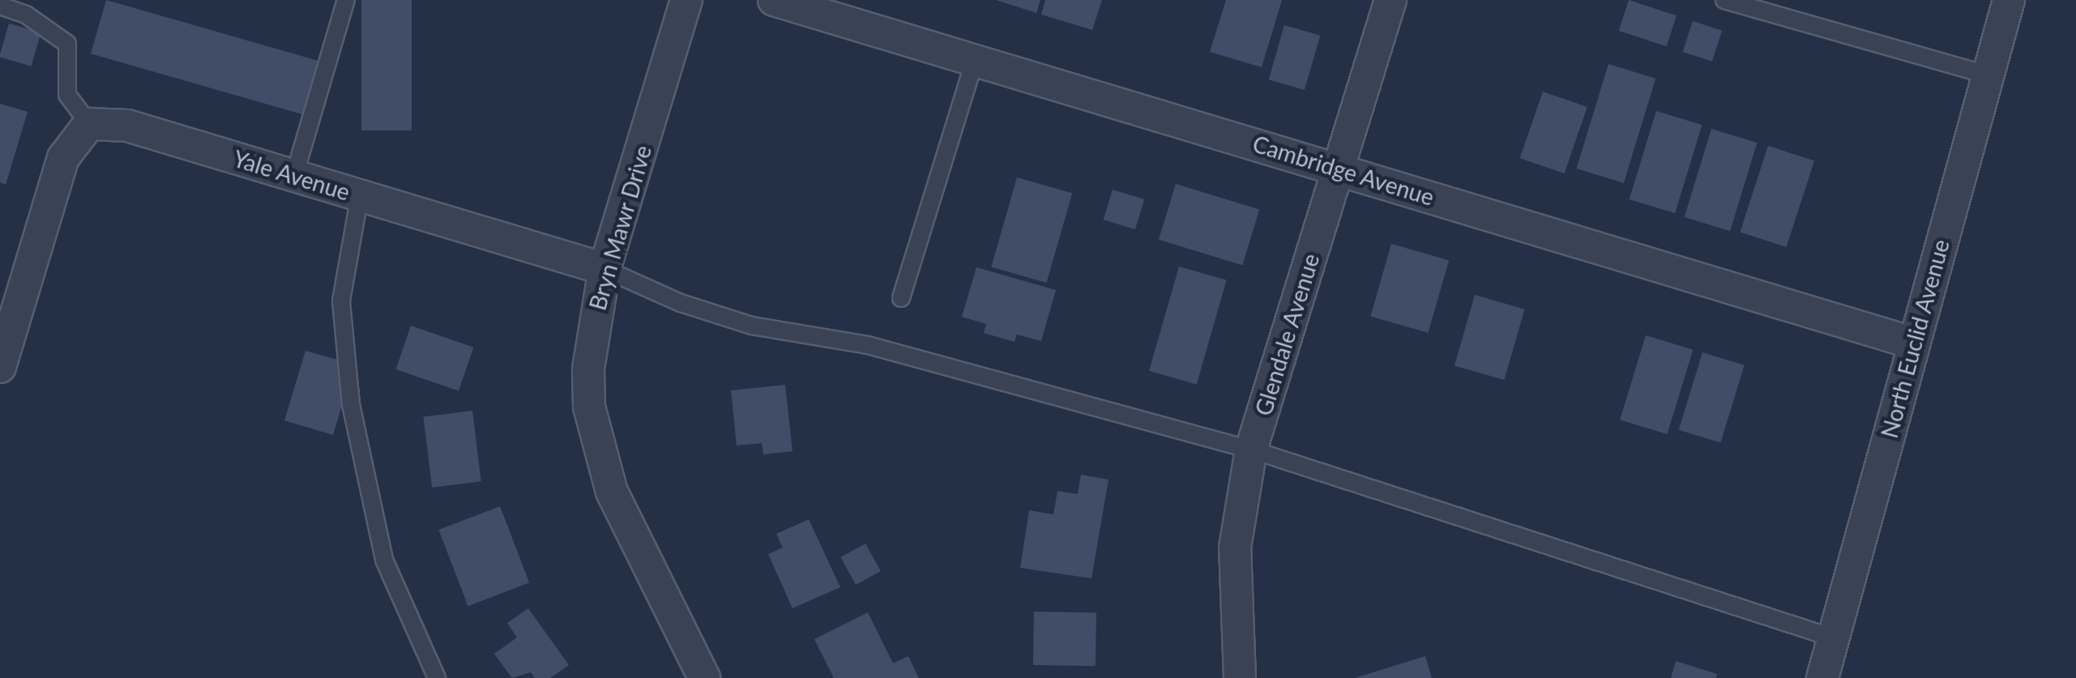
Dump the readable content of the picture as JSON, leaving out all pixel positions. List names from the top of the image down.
{
  "streets": {
    "street": [
      "Cambridge Avenue",
      "Yale Avenue",
      "Bryn Mawr Drive",
      "Glendale Avenue",
      "North Euclid Avenue"
    ]
  },
  "crossings": [
    ["Cambridge Avenue", "Glendale Avenue"],
    ["Cambridge Avenue", "North Euclid Avenue"],
    ["Yale Avenue", "Bryn Mawr Drive"]
  ]
}
